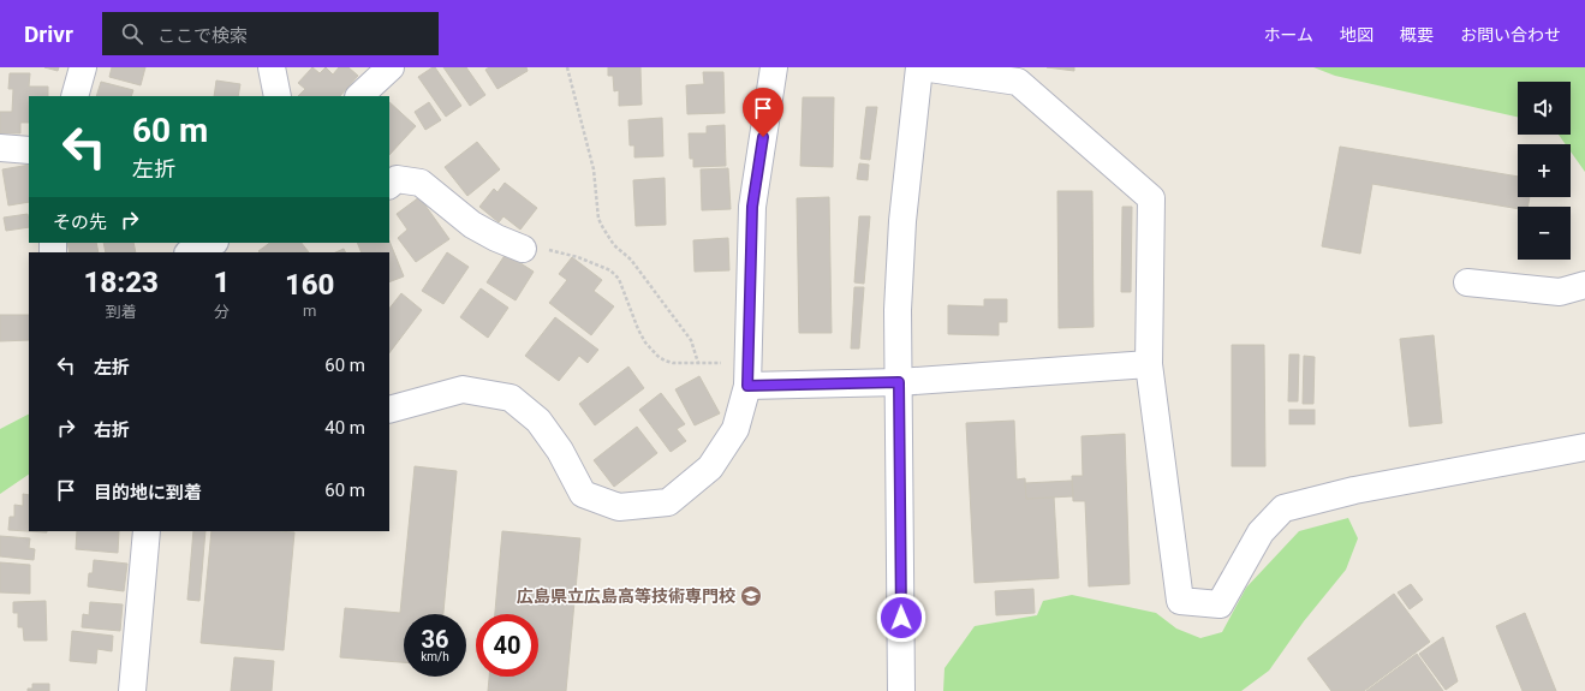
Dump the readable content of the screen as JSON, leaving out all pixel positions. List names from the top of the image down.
{
  "places": {
    "school or university": ["広島県立広島高等技術専門校"]
  },
  "page": {
    "header": "Drivr",
    "search": "ここで検索",
    "nav": [
      "ホーム",
      "地図",
      "概要",
      "お問い合わせ"
    ],
    "map_buttons": ["+", "−"],
    "turn": ["60 m", "左折"],
    "then": "その先",
    "eta": [
      "18:23",
      "到着",
      "1",
      "分",
      "160",
      "m"
    ],
    "list": [
      {
        "name": "左折",
        "value": "60 m"
      },
      {
        "name": "右折",
        "value": "40 m"
      },
      {
        "name": "目的地に到着",
        "value": "60 m"
      }
    ],
    "speed": "36 km/h",
    "limit": "40"
  }
}
